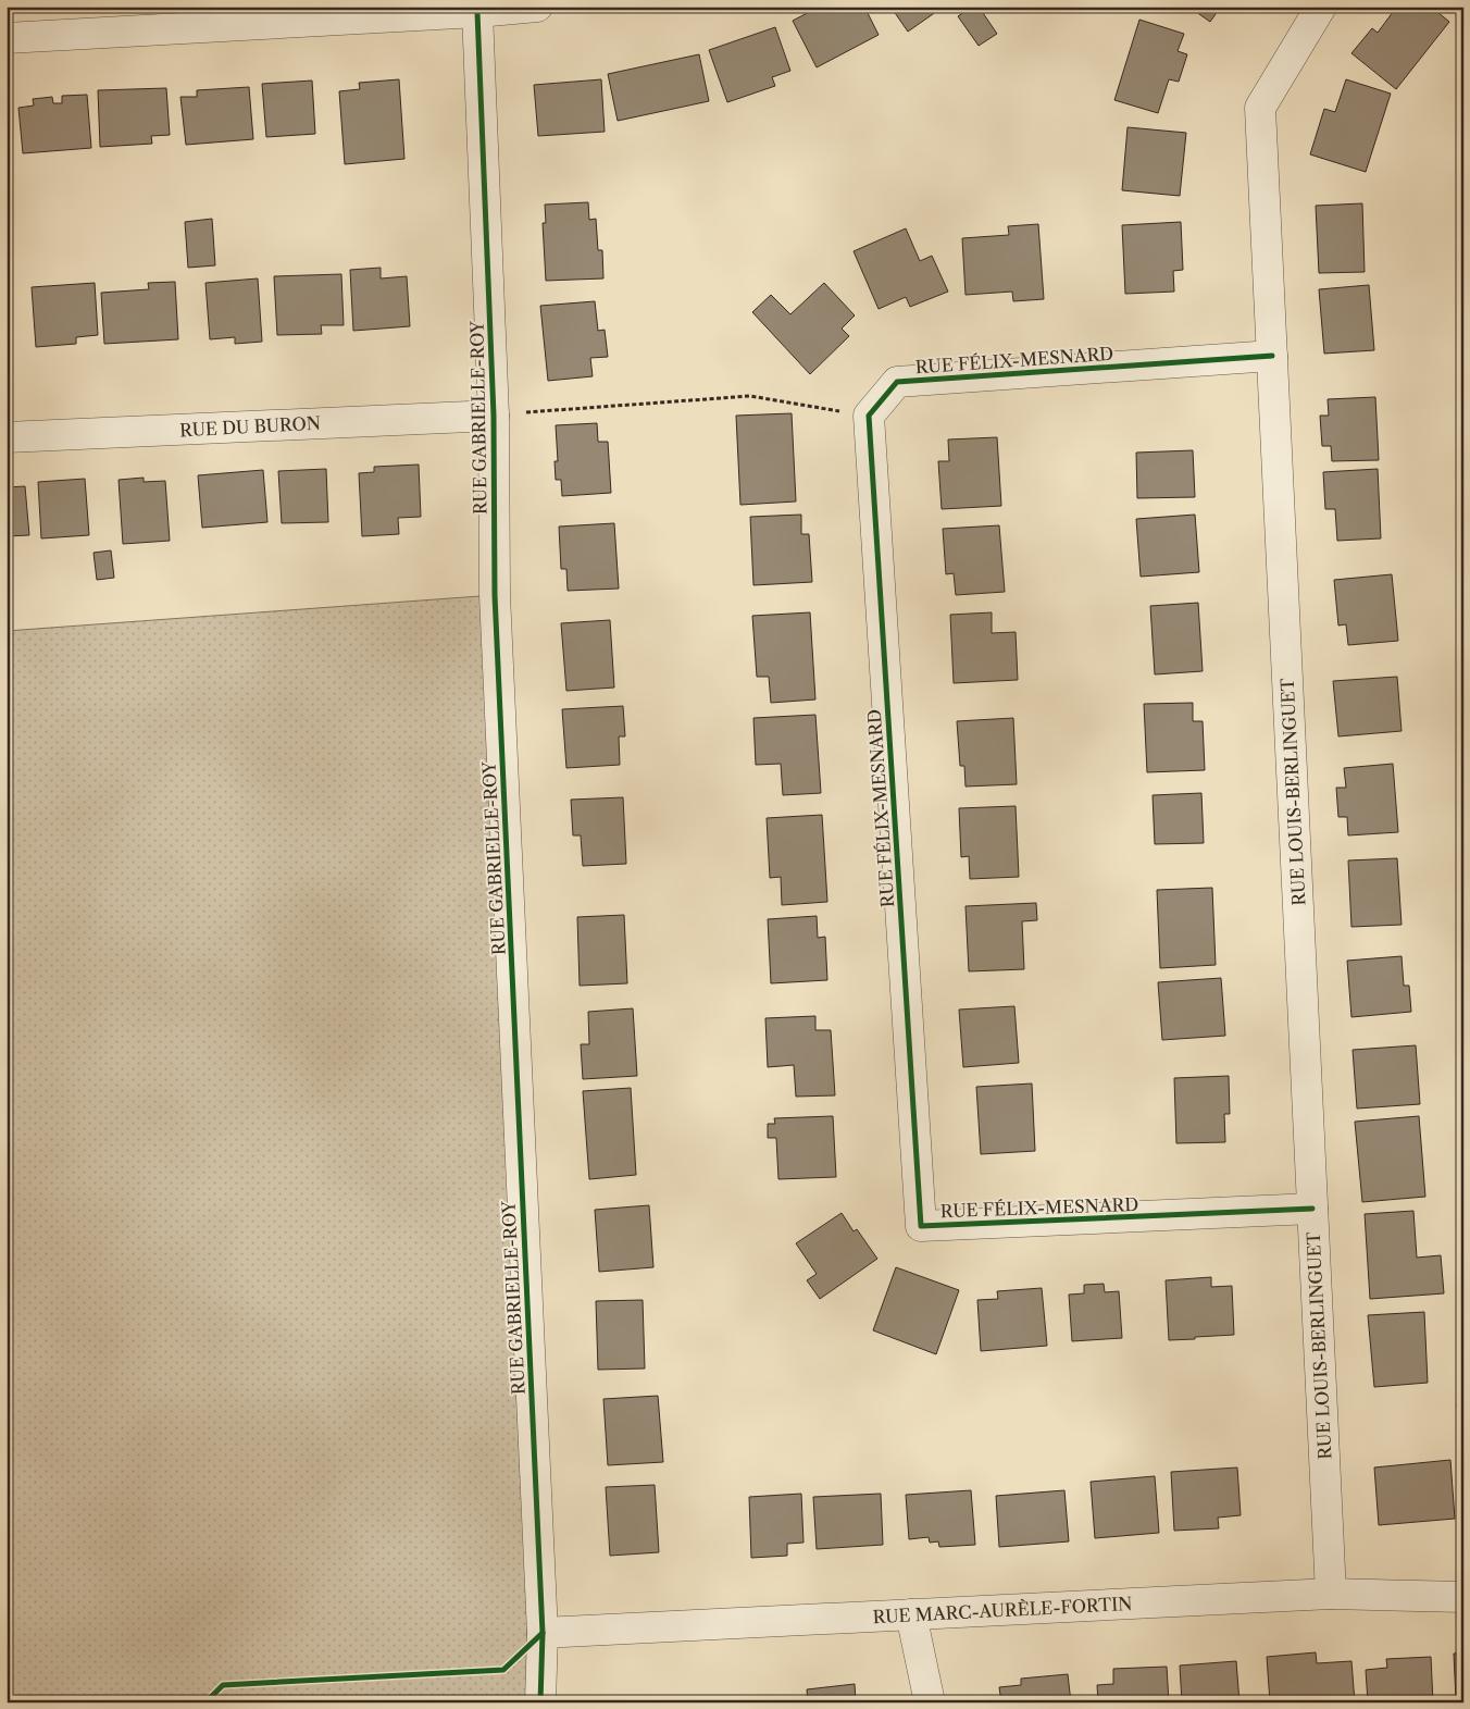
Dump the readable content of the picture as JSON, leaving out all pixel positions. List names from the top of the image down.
{
  "streets": {
    "street": [
      "RUE FÉLIX-MESNARD",
      "RUE GABRIELLE-ROY",
      "RUE DU BURON",
      "RUE LOUIS-BERLINGUET",
      "RUE MARC-AURÈLE-FORTIN"
    ]
  },
  "crossings": [
    ["RUE FÉLIX-MESNARD", "RUE LOUIS-BERLINGUET"],
    ["RUE GABRIELLE-ROY", "RUE DU BURON"],
    ["RUE GABRIELLE-ROY", "RUE MARC-AURÈLE-FORTIN"],
    ["RUE LOUIS-BERLINGUET", "RUE MARC-AURÈLE-FORTIN"]
  ]
}
